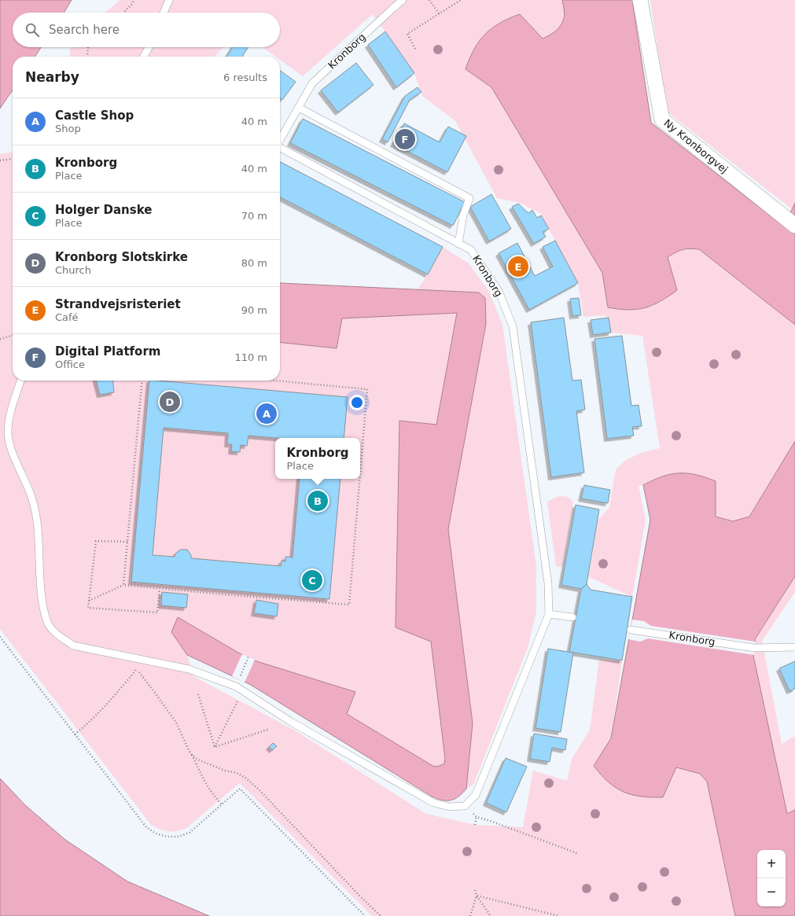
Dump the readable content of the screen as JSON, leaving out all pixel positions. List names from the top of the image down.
{
  "streets": {
    "street": ["Ny Kronborgvej"],
    "lane": ["Kronborg"]
  },
  "page": {
    "search": "Search here",
    "heading": ["Nearby", "6 results"],
    "list": [
      {
        "mark": "A",
        "name": "Castle Shop",
        "note": "Shop",
        "value": "40 m"
      },
      {
        "mark": "B",
        "name": "Kronborg",
        "note": "Place",
        "value": "40 m"
      },
      {
        "mark": "C",
        "name": "Holger Danske",
        "note": "Place",
        "value": "70 m"
      },
      {
        "mark": "D",
        "name": "Kronborg Slotskirke",
        "note": "Church",
        "value": "80 m"
      },
      {
        "mark": "E",
        "name": "Strandvejsristeriet",
        "note": "Café",
        "value": "90 m"
      },
      {
        "mark": "F",
        "name": "Digital Platform",
        "note": "Office",
        "value": "110 m"
      }
    ],
    "pins": [
      "F",
      "E",
      "D",
      "A",
      "B",
      "C"
    ],
    "popup": ["Kronborg", "Place"],
    "map_buttons": ["+", "−"]
  }
}
